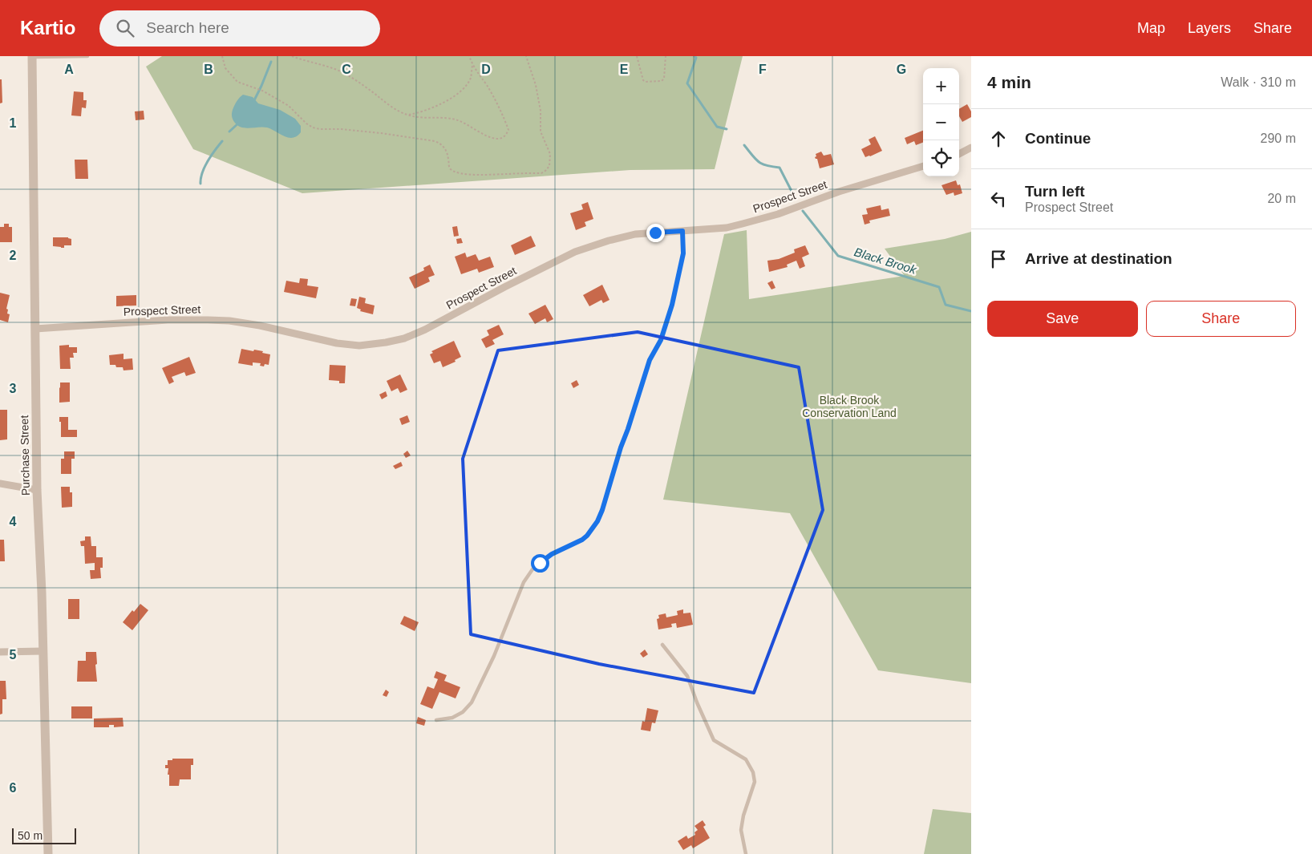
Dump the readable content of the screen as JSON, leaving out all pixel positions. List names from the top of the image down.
{
  "streets": {
    "street": ["Prospect Street", "Purchase Street"]
  },
  "crossings": [
    ["Prospect Street", "Purchase Street"]
  ],
  "water": ["Black Brook"],
  "parks": ["Black Brook Conservation Land"],
  "scale_bar": "50 m",
  "page": {
    "header": "Kartio",
    "search": "Search here",
    "nav": ["Map", "Layers", "Share"],
    "heading": ["4 min", "Walk · 310 m"],
    "map_buttons": ["+", "−"],
    "list": [
      ["Continue", "290 m"],
      ["Turn left", "Prospect Street", "20 m"],
      "Arrive at destination"
    ],
    "buttons": ["Save", "Share"],
    "scale": "50 m"
  },
  "grid": {
    "columns": [
      "A",
      "B",
      "C",
      "D",
      "E",
      "F",
      "G"
    ],
    "rows": [
      "1",
      "2",
      "3",
      "4",
      "5",
      "6"
    ]
  }
}
